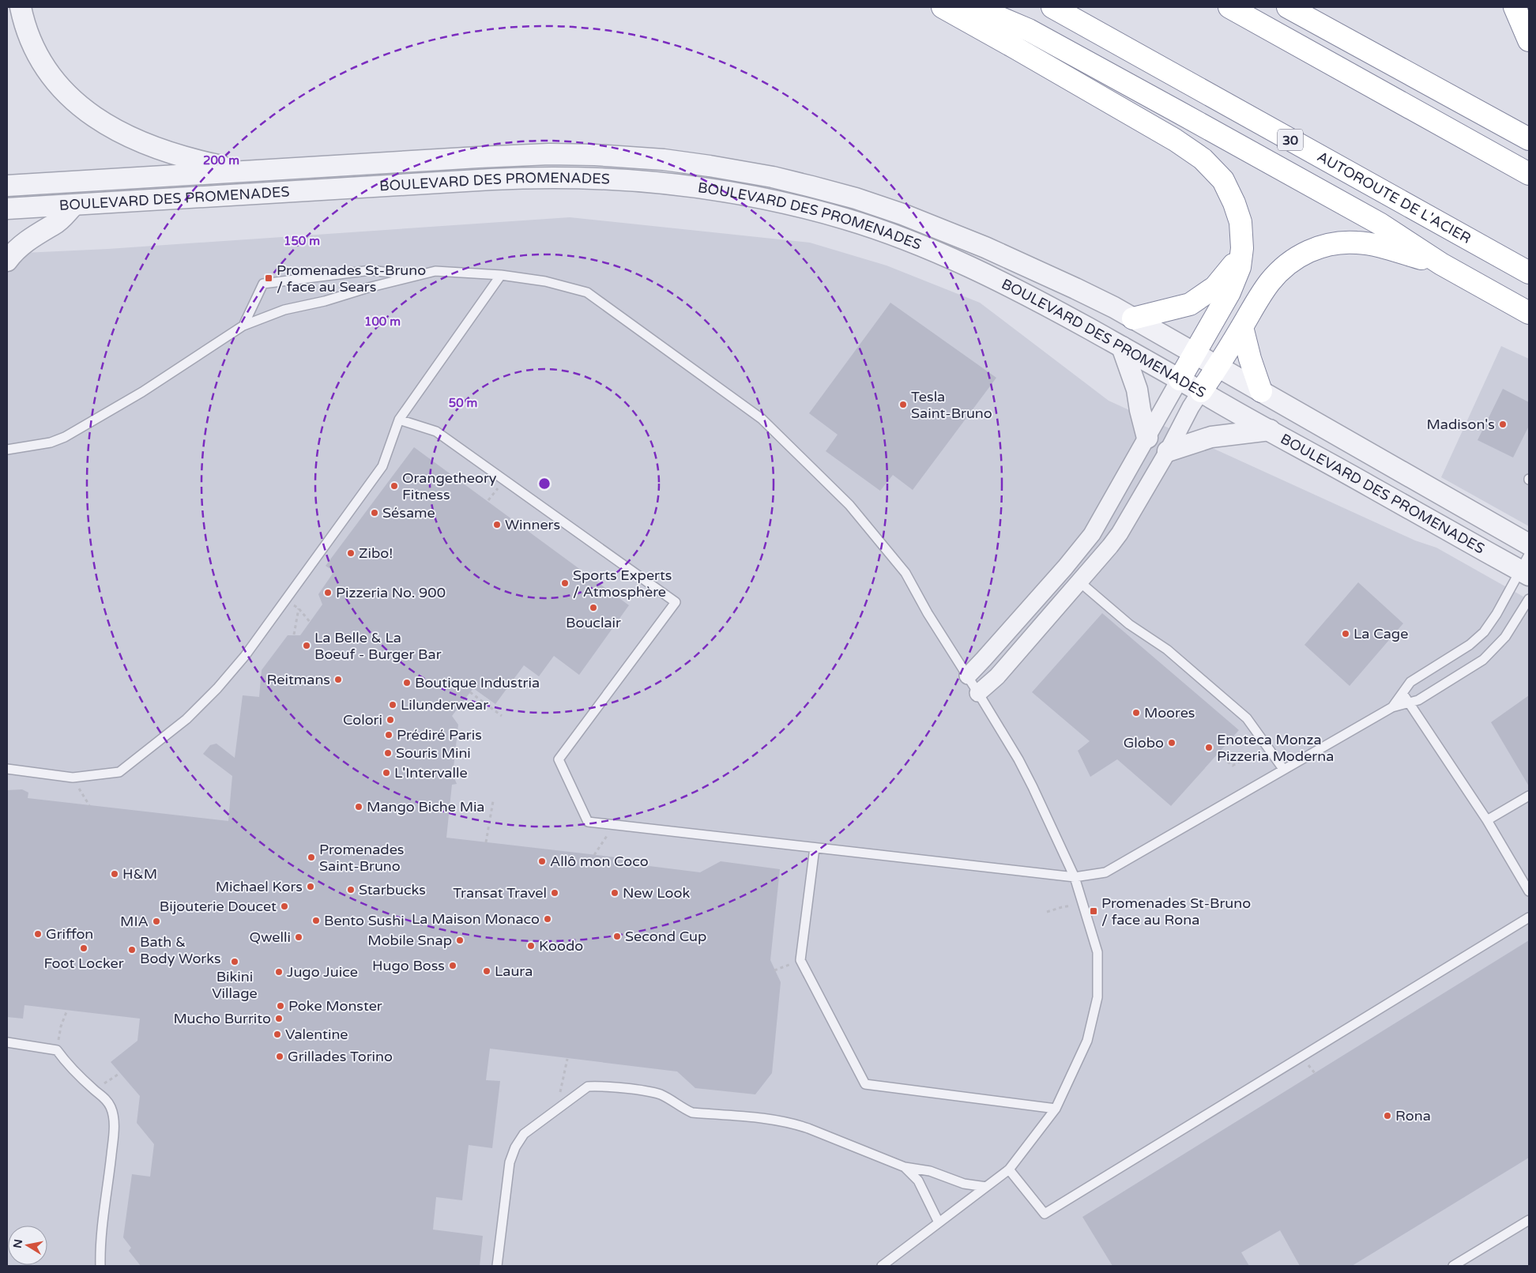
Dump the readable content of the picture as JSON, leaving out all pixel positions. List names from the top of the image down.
{
  "streets": {
    "highway": ["30", "AUTOROUTE DE L'ACIER"],
    "street": ["BOULEVARD DES PROMENADES"]
  },
  "places": {
    "transit": ["Promenades St-Bruno / face au Sears", "Promenades St-Bruno / face au Rona"],
    "other": [
      "Tesla Saint-Bruno",
      "Madison's",
      "Orangetheory Fitness",
      "Sésame",
      "Winners",
      "Zibo!",
      "Sports Experts / Atmosphère",
      "Pizzeria No. 900",
      "Bouclair",
      "La Cage",
      "La Belle & La Boeuf - Burger Bar",
      "Reitmans",
      "Boutique Industria",
      "Lilunderwear",
      "Moores",
      "Colori",
      "Prédiré Paris",
      "Globo",
      "Enoteca Monza Pizzeria Moderna",
      "Souris Mini",
      "L'Intervalle",
      "Mango Biche Mia",
      "Promenades Saint-Bruno",
      "Allô mon Coco",
      "H&M",
      "Michael Kors",
      "Starbucks",
      "Transat Travel",
      "New Look",
      "Bijouterie Doucet",
      "La Maison Monaco",
      "Bento Sushi",
      "MIA",
      "Griffon",
      "Second Cup",
      "Qwelli",
      "Mobile Snap",
      "Koodo",
      "Foot Locker",
      "Bath & Body Works",
      "Bikini Village",
      "Hugo Boss",
      "Laura",
      "Jugo Juice",
      "Poke Monster",
      "Mucho Burrito",
      "Valentine",
      "Grillades Torino",
      "Rona"
    ]
  },
  "north": "left",
  "rings": [
    "200 m",
    "150 m",
    "100 m",
    "50 m"
  ]
}
